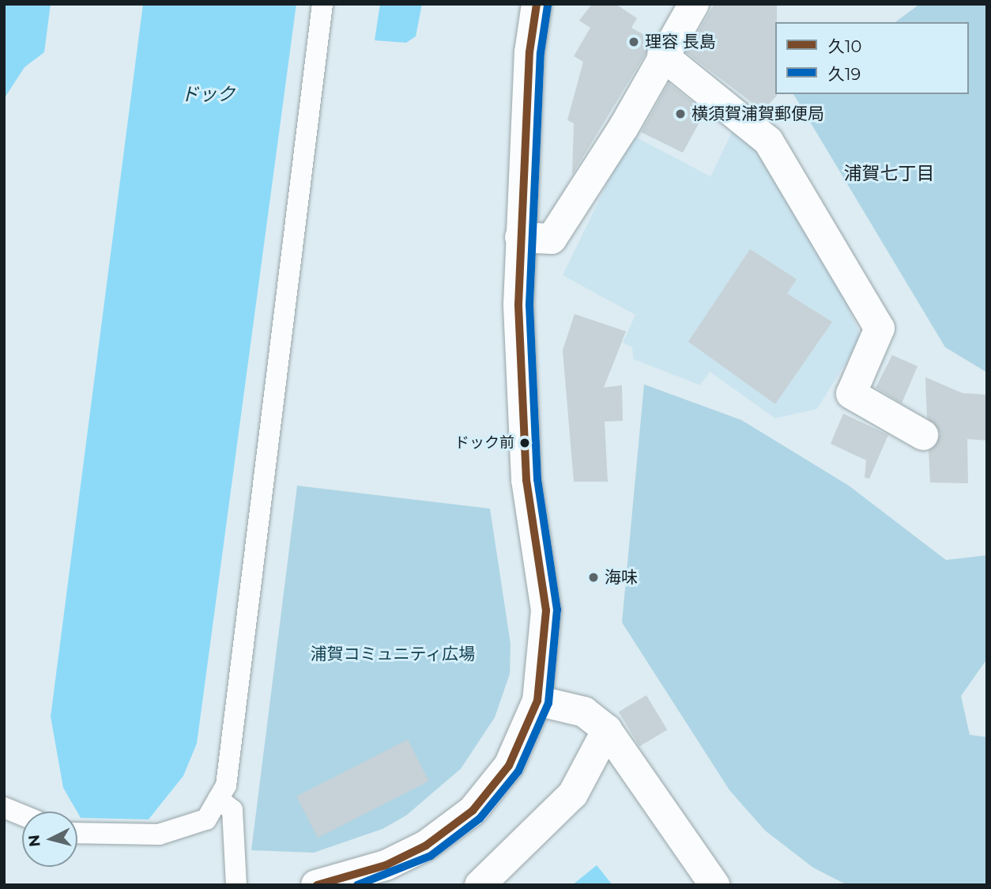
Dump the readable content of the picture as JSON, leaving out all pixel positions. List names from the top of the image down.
{
  "districts": ["浦賀七丁目"],
  "water": ["ドック"],
  "parks": ["浦賀コミュニティ広場"],
  "places": [
    "理容 長島",
    "横須賀浦賀郵便局",
    "ドック前",
    "海味"
  ],
  "lines": ["transit line 久10", "transit line 久19"],
  "legend": ["久10", "久19"],
  "north": "left"
}
